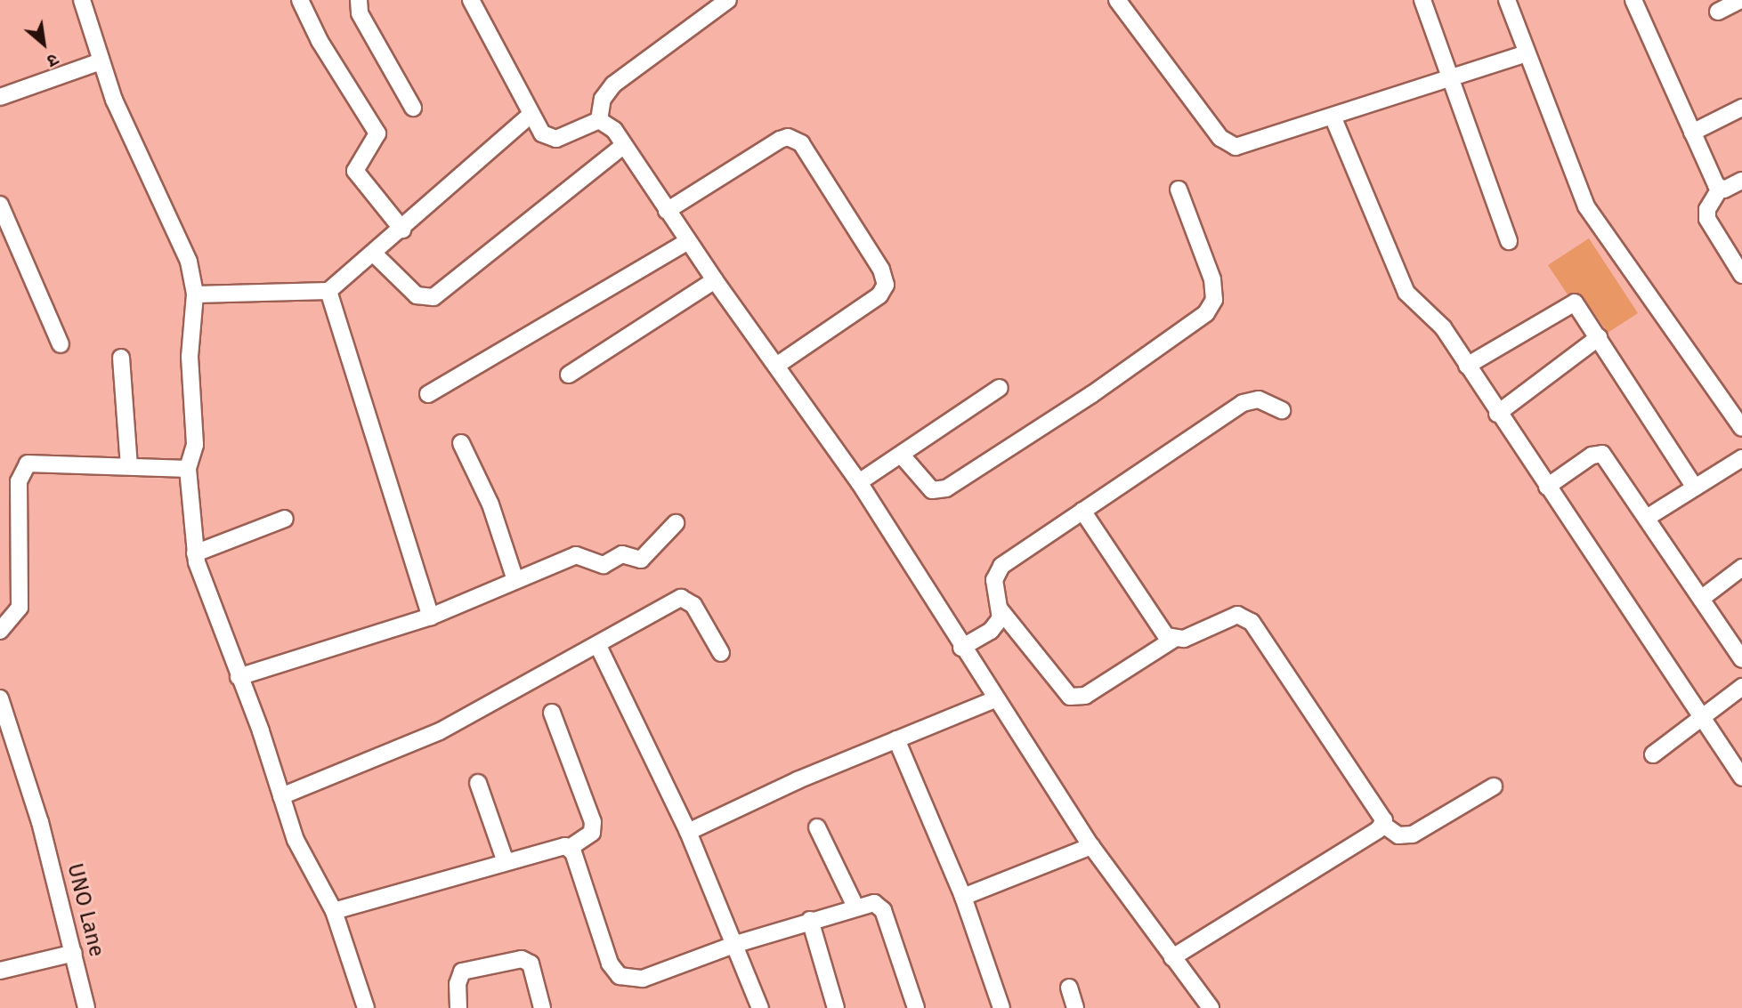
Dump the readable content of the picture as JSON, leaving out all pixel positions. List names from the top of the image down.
{
  "streets": {
    "street": ["UNO Lane"]
  },
  "north": "bottom right"
}
